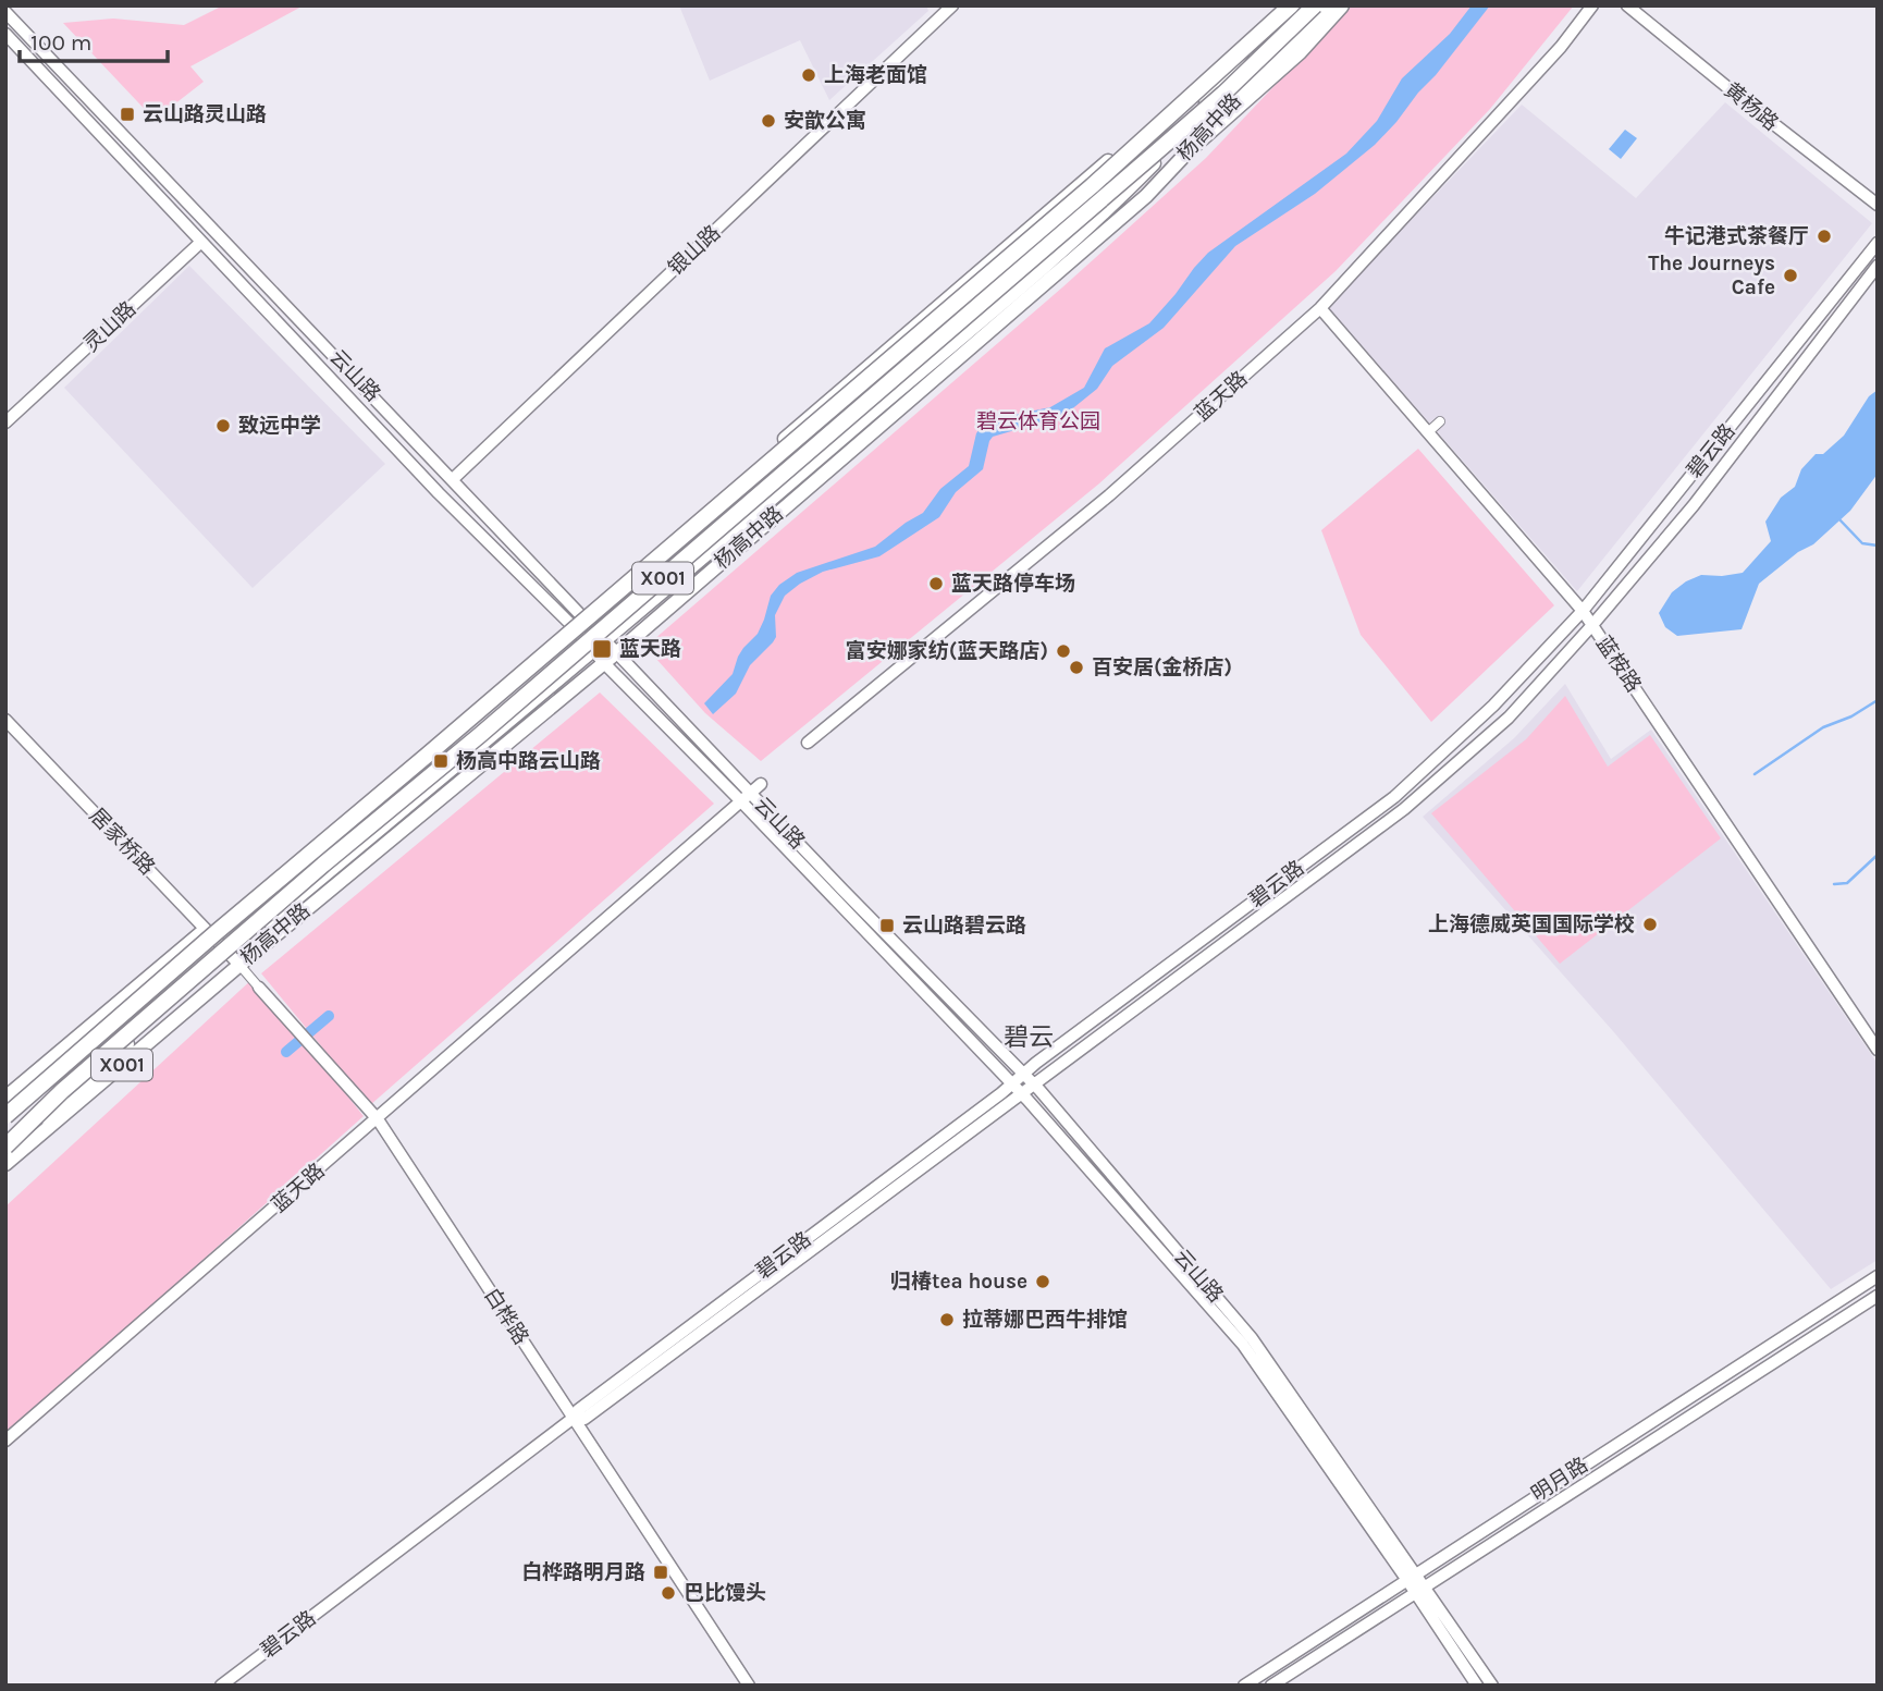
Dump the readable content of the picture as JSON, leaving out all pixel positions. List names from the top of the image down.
{
  "streets": {
    "highway": ["杨高中路", "X001"],
    "street": [
      "黄杨路",
      "银山路",
      "灵山路",
      "云山路",
      "蓝天路",
      "碧云路",
      "蓝桉路",
      "居家桥路",
      "白桦路",
      "明月路"
    ]
  },
  "crossings": [
    ["杨高中路", "云山路"],
    ["杨高中路", "X001"],
    ["杨高中路", "居家桥路"],
    ["杨高中路", "白桦路"],
    ["银山路", "云山路"],
    ["灵山路", "云山路"],
    ["云山路", "蓝天路"],
    ["云山路", "碧云路"],
    ["云山路", "X001"],
    ["云山路", "明月路"],
    ["蓝天路", "蓝桉路"],
    ["蓝天路", "白桦路"],
    ["碧云路", "蓝桉路"],
    ["碧云路", "白桦路"],
    ["X001", "居家桥路"],
    ["居家桥路", "白桦路"]
  ],
  "districts": ["碧云"],
  "parks": ["碧云体育公园"],
  "places": {
    "other": [
      "上海老面馆",
      "安歆公寓",
      "牛记港式茶餐厅",
      "The Journeys Cafe",
      "致远中学",
      "蓝天路停车场",
      "富安娜家纺(蓝天路店)",
      "百安居(金桥店)",
      "上海德威英国国际学校",
      "归椿tea house",
      "拉蒂娜巴西牛排馆",
      "巴比馒头"
    ],
    "transit": [
      "云山路灵山路",
      "蓝天路",
      "杨高中路云山路",
      "云山路碧云路",
      "白桦路明月路"
    ]
  },
  "scale_bar": "100 m"
}
